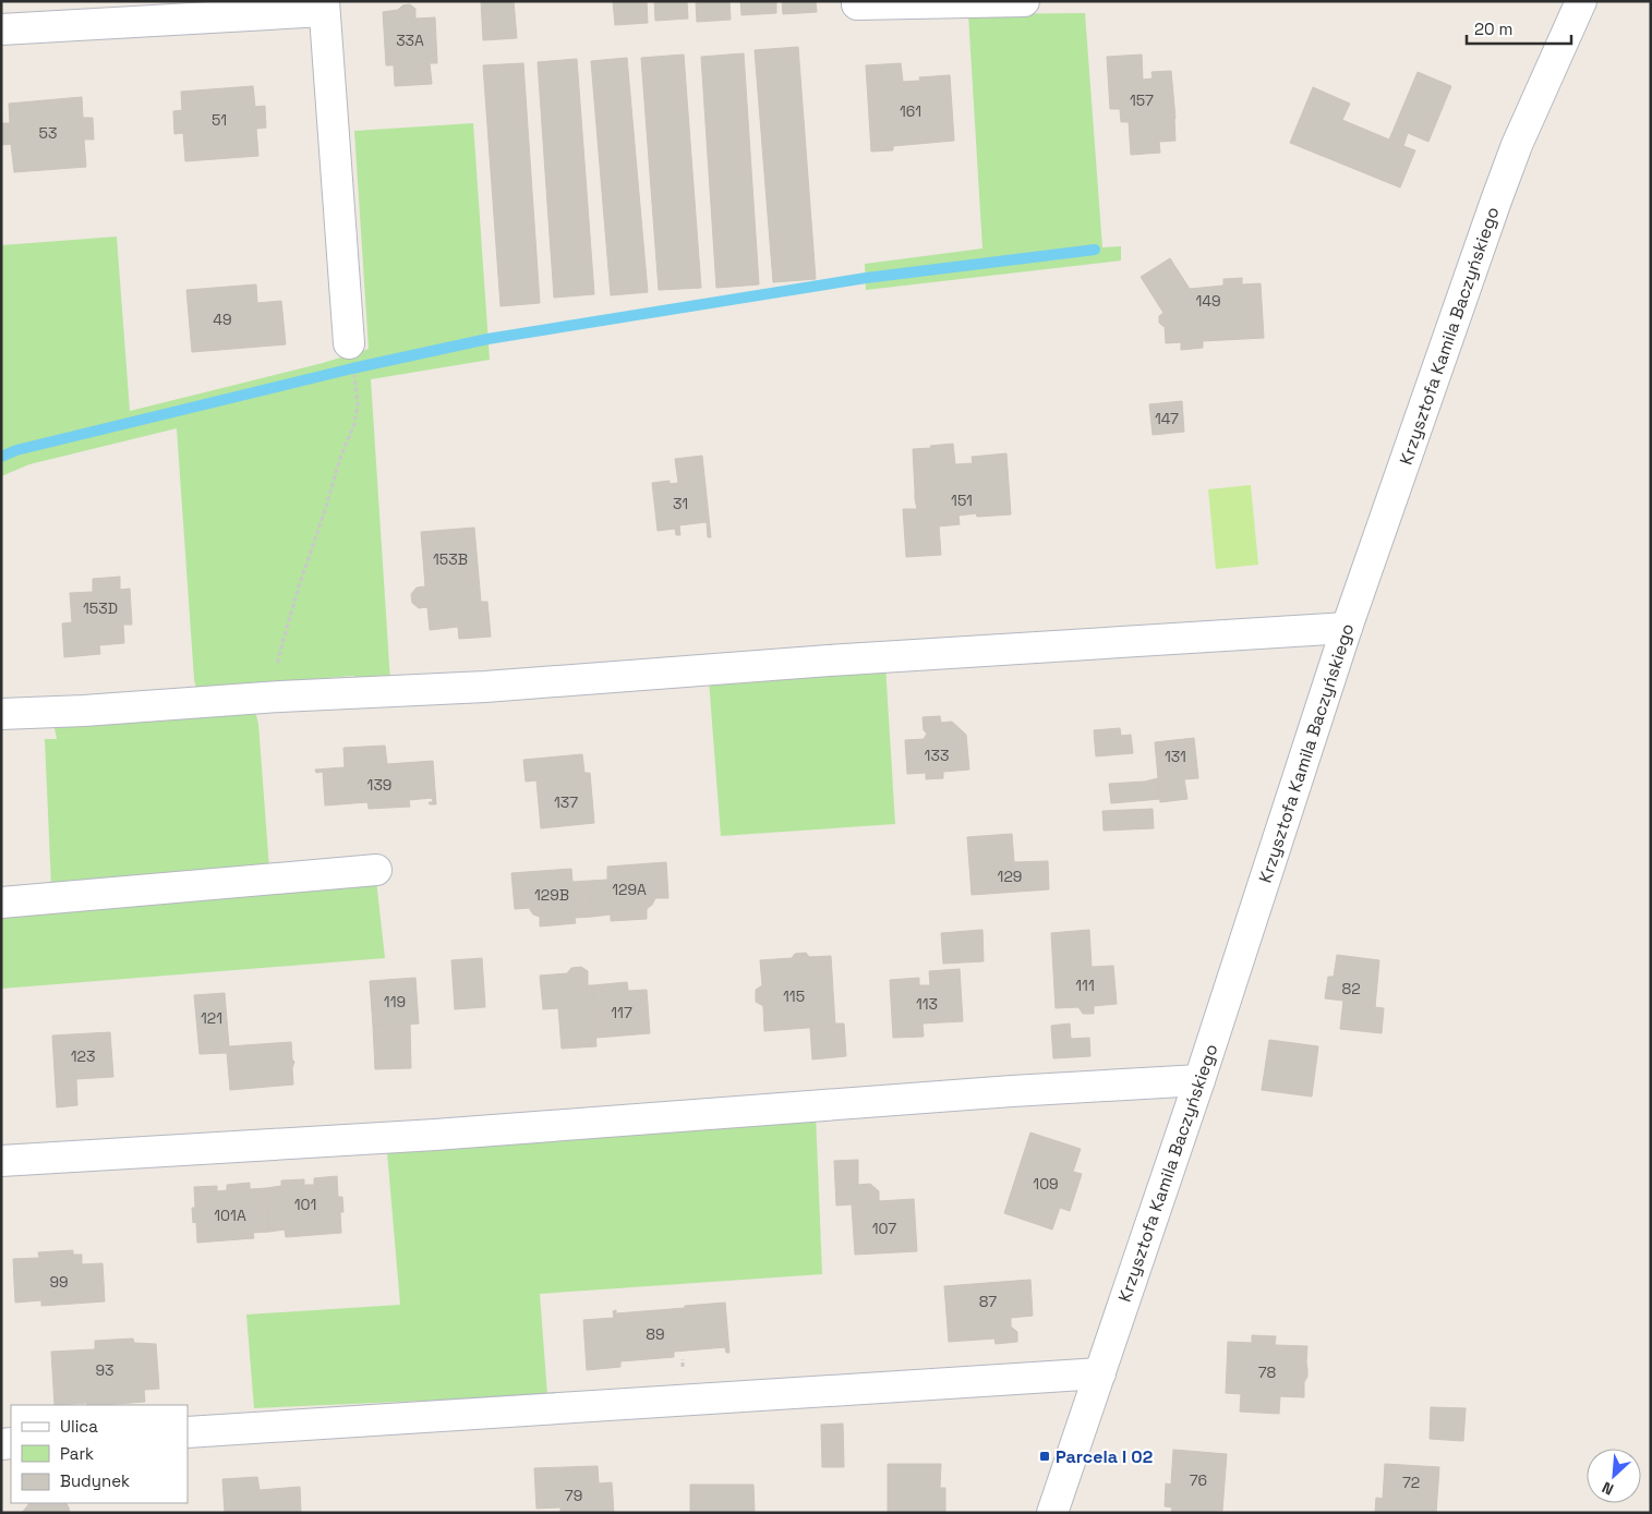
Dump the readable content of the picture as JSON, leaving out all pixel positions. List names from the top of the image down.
{
  "streets": {
    "street": ["Krzysztofa Kamila Baczyńskiego"]
  },
  "places": {
    "transit": ["Parcela I 02"]
  },
  "house_numbers": [
    "33A",
    "157",
    "161",
    "51",
    "53",
    "149",
    "49",
    "147",
    "151",
    "31",
    "153B",
    "153D",
    "133",
    "131",
    "139",
    "137",
    "129",
    "129A",
    "129B",
    "111",
    "82",
    "115",
    "119",
    "113",
    "117",
    "121",
    "123",
    "109",
    "101",
    "101A",
    "107",
    "99",
    "87",
    "89",
    "93",
    "78",
    "76",
    "72",
    "79"
  ],
  "legend": ["Ulica", "Park", "Budynek"],
  "scale_bar": "20 m",
  "north": "bottom left"
}
